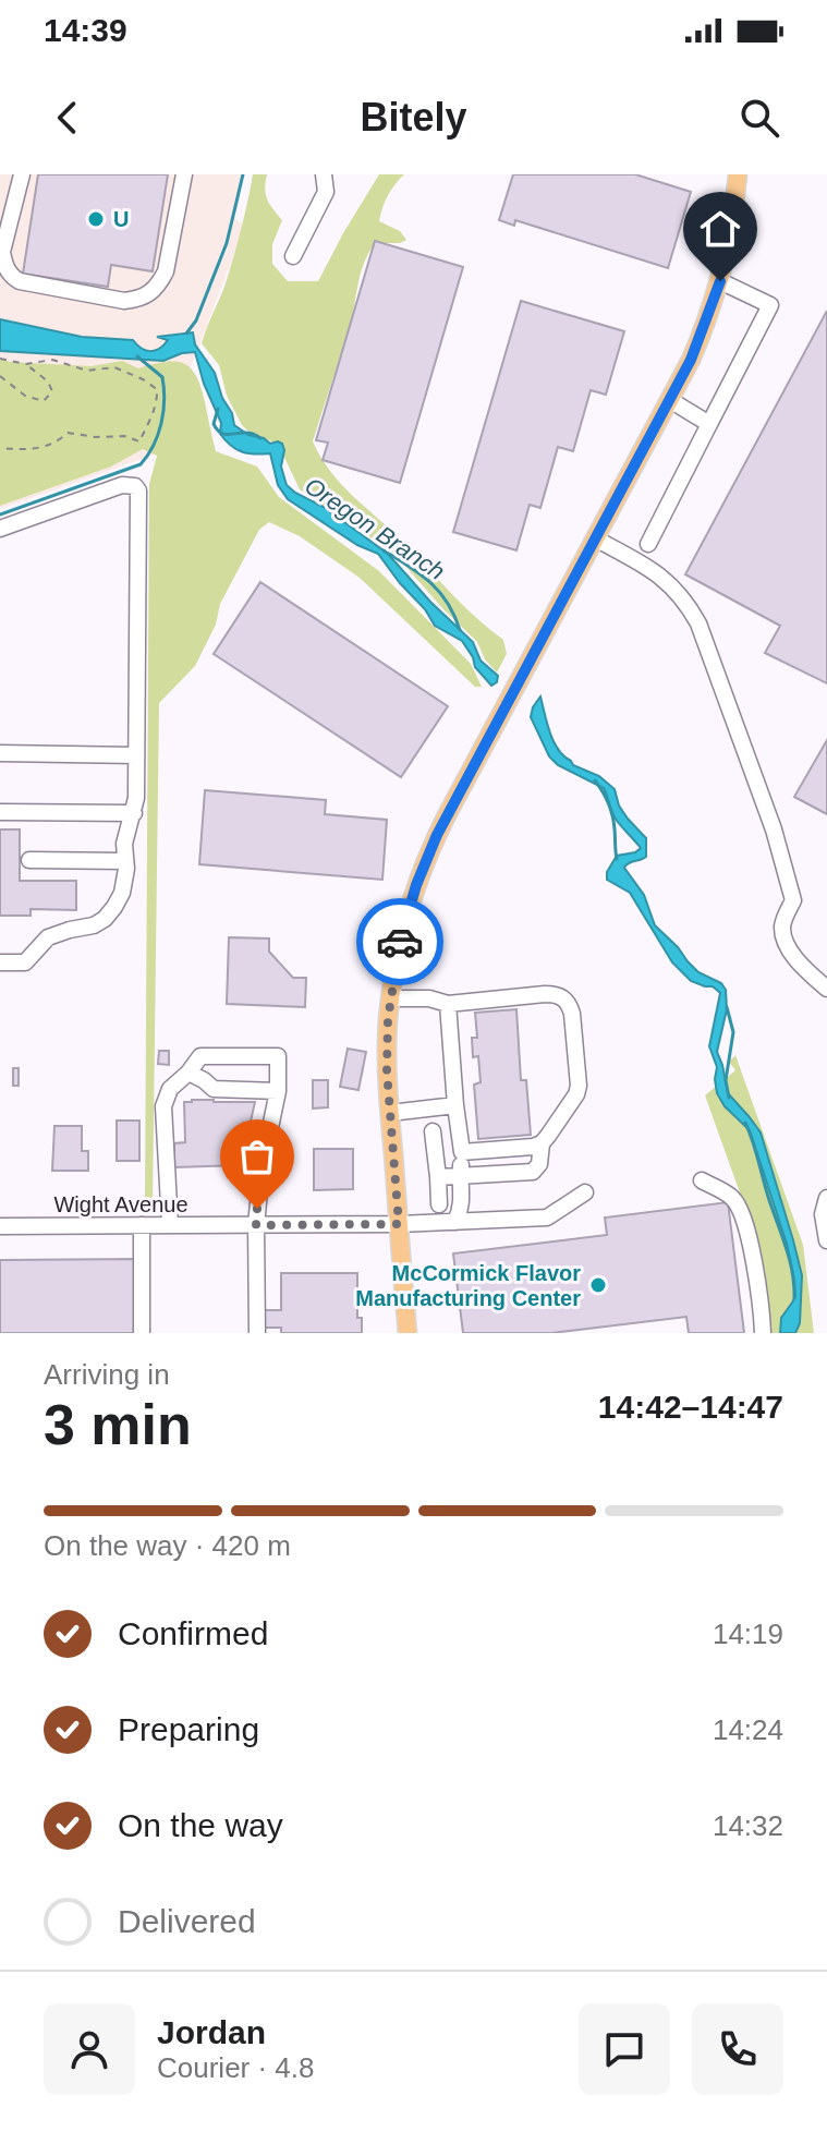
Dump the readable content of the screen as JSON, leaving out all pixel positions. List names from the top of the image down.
{
  "streets": {
    "street": ["Wight Avenue"]
  },
  "water": ["Oregon Branch"],
  "places": ["U", "McCormick Flavor Manufacturing Center"],
  "page": {
    "status": "14:39",
    "header": "Bitely",
    "heading": ["3 min", "Arriving in", "14:42–14:47"],
    "panel": ["Jordan", "Courier · 4.8"],
    "bar": "On the way · 420 m",
    "list": [
      ["Confirmed", "14:19"],
      ["Preparing", "14:24"],
      ["On the way", "14:32"],
      "Delivered"
    ]
  }
}
